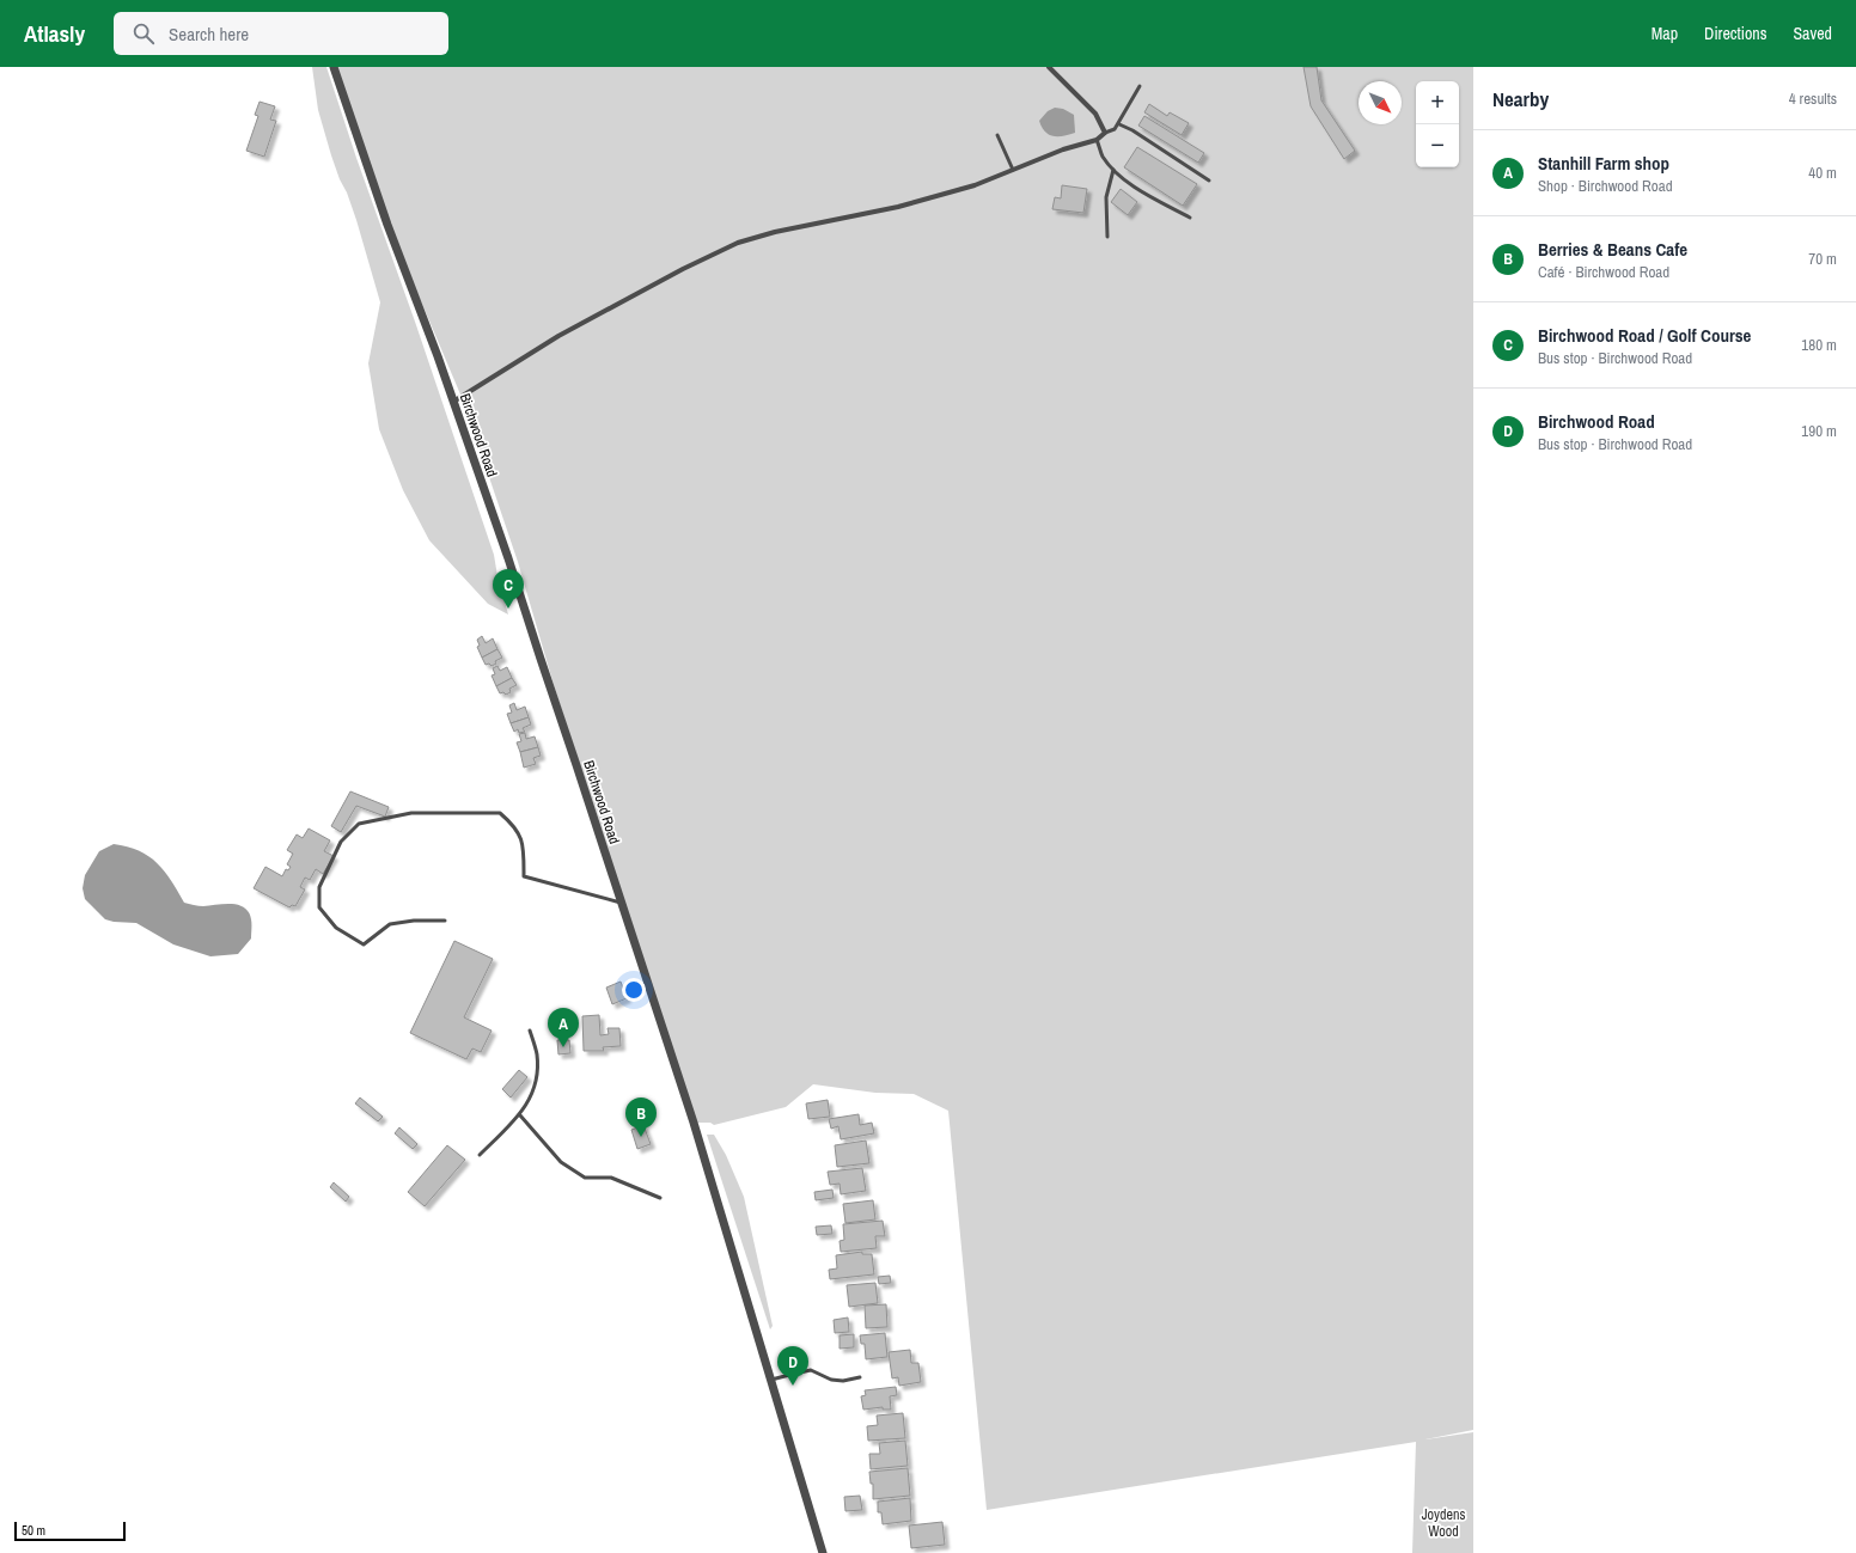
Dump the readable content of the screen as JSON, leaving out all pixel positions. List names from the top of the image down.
{
  "streets": {
    "street": ["Birchwood Road"]
  },
  "parks": ["Joydens Wood"],
  "scale_bar": "50 m",
  "north": "bottom right",
  "page": {
    "header": "Atlasly",
    "search": "Search here",
    "nav": ["Map", "Directions", "Saved"],
    "heading": ["Nearby", "4 results"],
    "map_buttons": ["+", "−"],
    "list": [
      {
        "mark": "A",
        "name": "Stanhill Farm shop",
        "note": "Shop · Birchwood Road",
        "value": "40 m"
      },
      {
        "mark": "B",
        "name": "Berries & Beans Cafe",
        "note": "Café · Birchwood Road",
        "value": "70 m"
      },
      {
        "mark": "C",
        "name": "Birchwood Road / Golf Course",
        "note": "Bus stop · Birchwood Road",
        "value": "180 m"
      },
      {
        "mark": "D",
        "name": "Birchwood Road",
        "note": "Bus stop · Birchwood Road",
        "value": "190 m"
      }
    ],
    "pins": [
      "C",
      "A",
      "B",
      "D"
    ],
    "scale": "50 m"
  }
}
